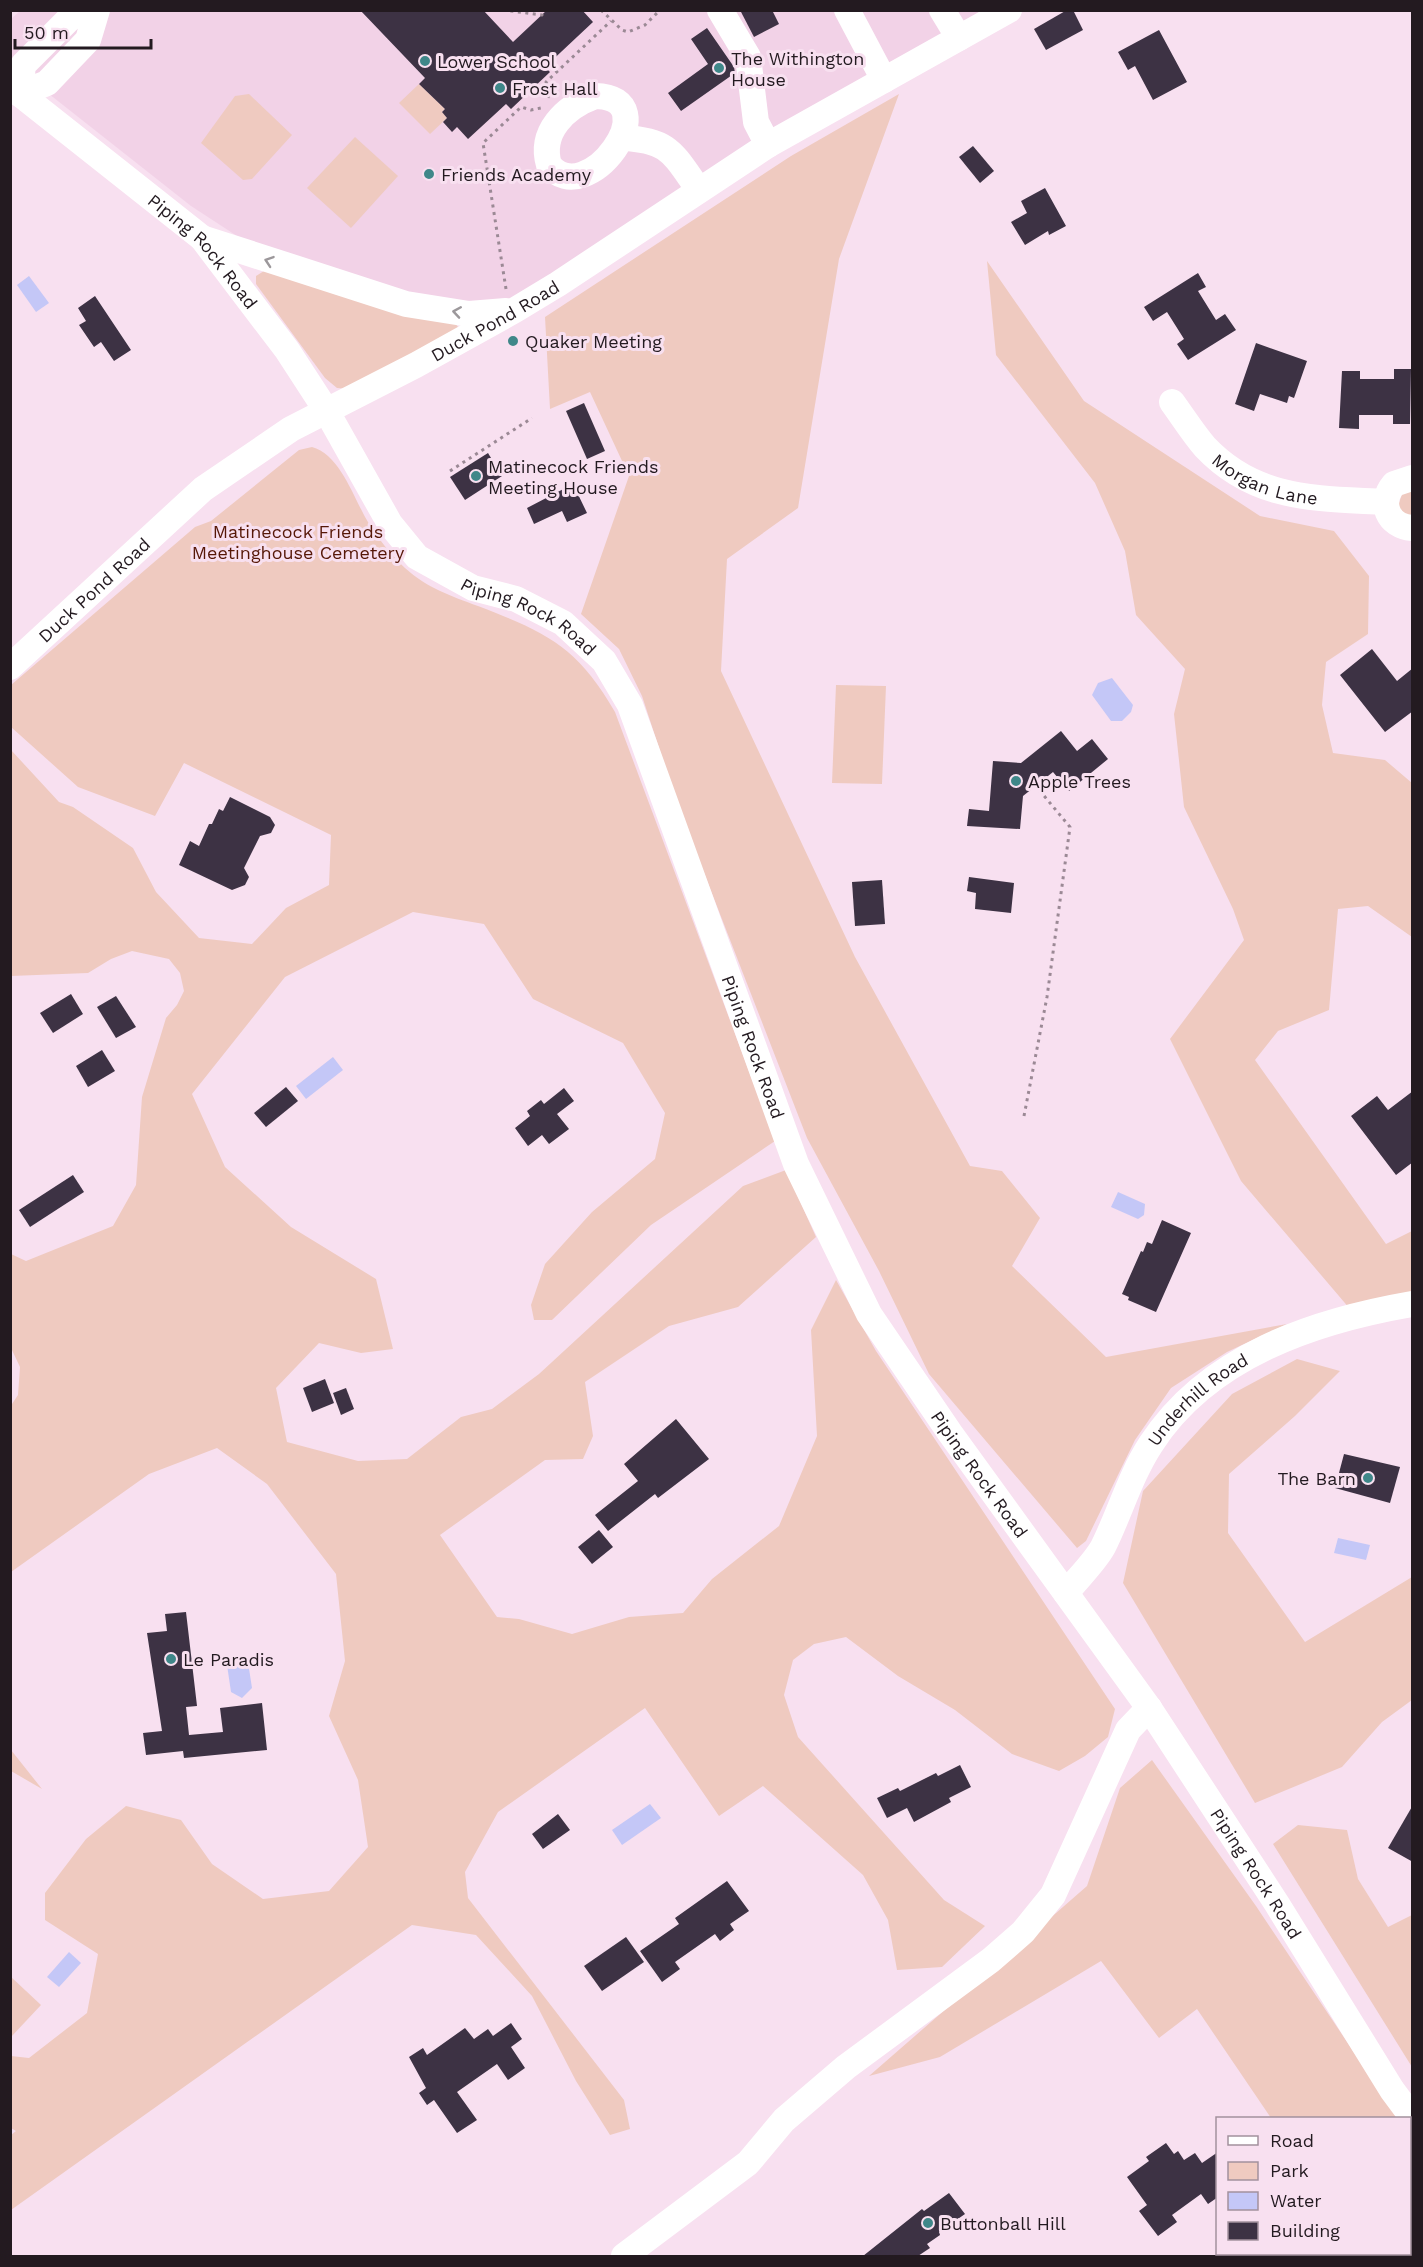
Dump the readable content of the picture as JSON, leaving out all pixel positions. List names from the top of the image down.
{
  "streets": {
    "street": [
      "Piping Rock Road",
      "Duck Pond Road",
      "Morgan Lane",
      "Underhill Road"
    ]
  },
  "crossings": [
    ["Piping Rock Road", "Duck Pond Road"],
    ["Piping Rock Road", "Underhill Road"]
  ],
  "parks": ["Matinecock Friends Meetinghouse Cemetery"],
  "places": [
    "Lower School",
    "The Withington House",
    "Frost Hall",
    "Friends Academy",
    "Quaker Meeting",
    "Matinecock Friends Meeting House",
    "Apple Trees",
    "The Barn",
    "Le Paradis",
    "Buttonball Hill"
  ],
  "legend": [
    "Road",
    "Park",
    "Water",
    "Building"
  ],
  "scale_bar": "50 m"
}
